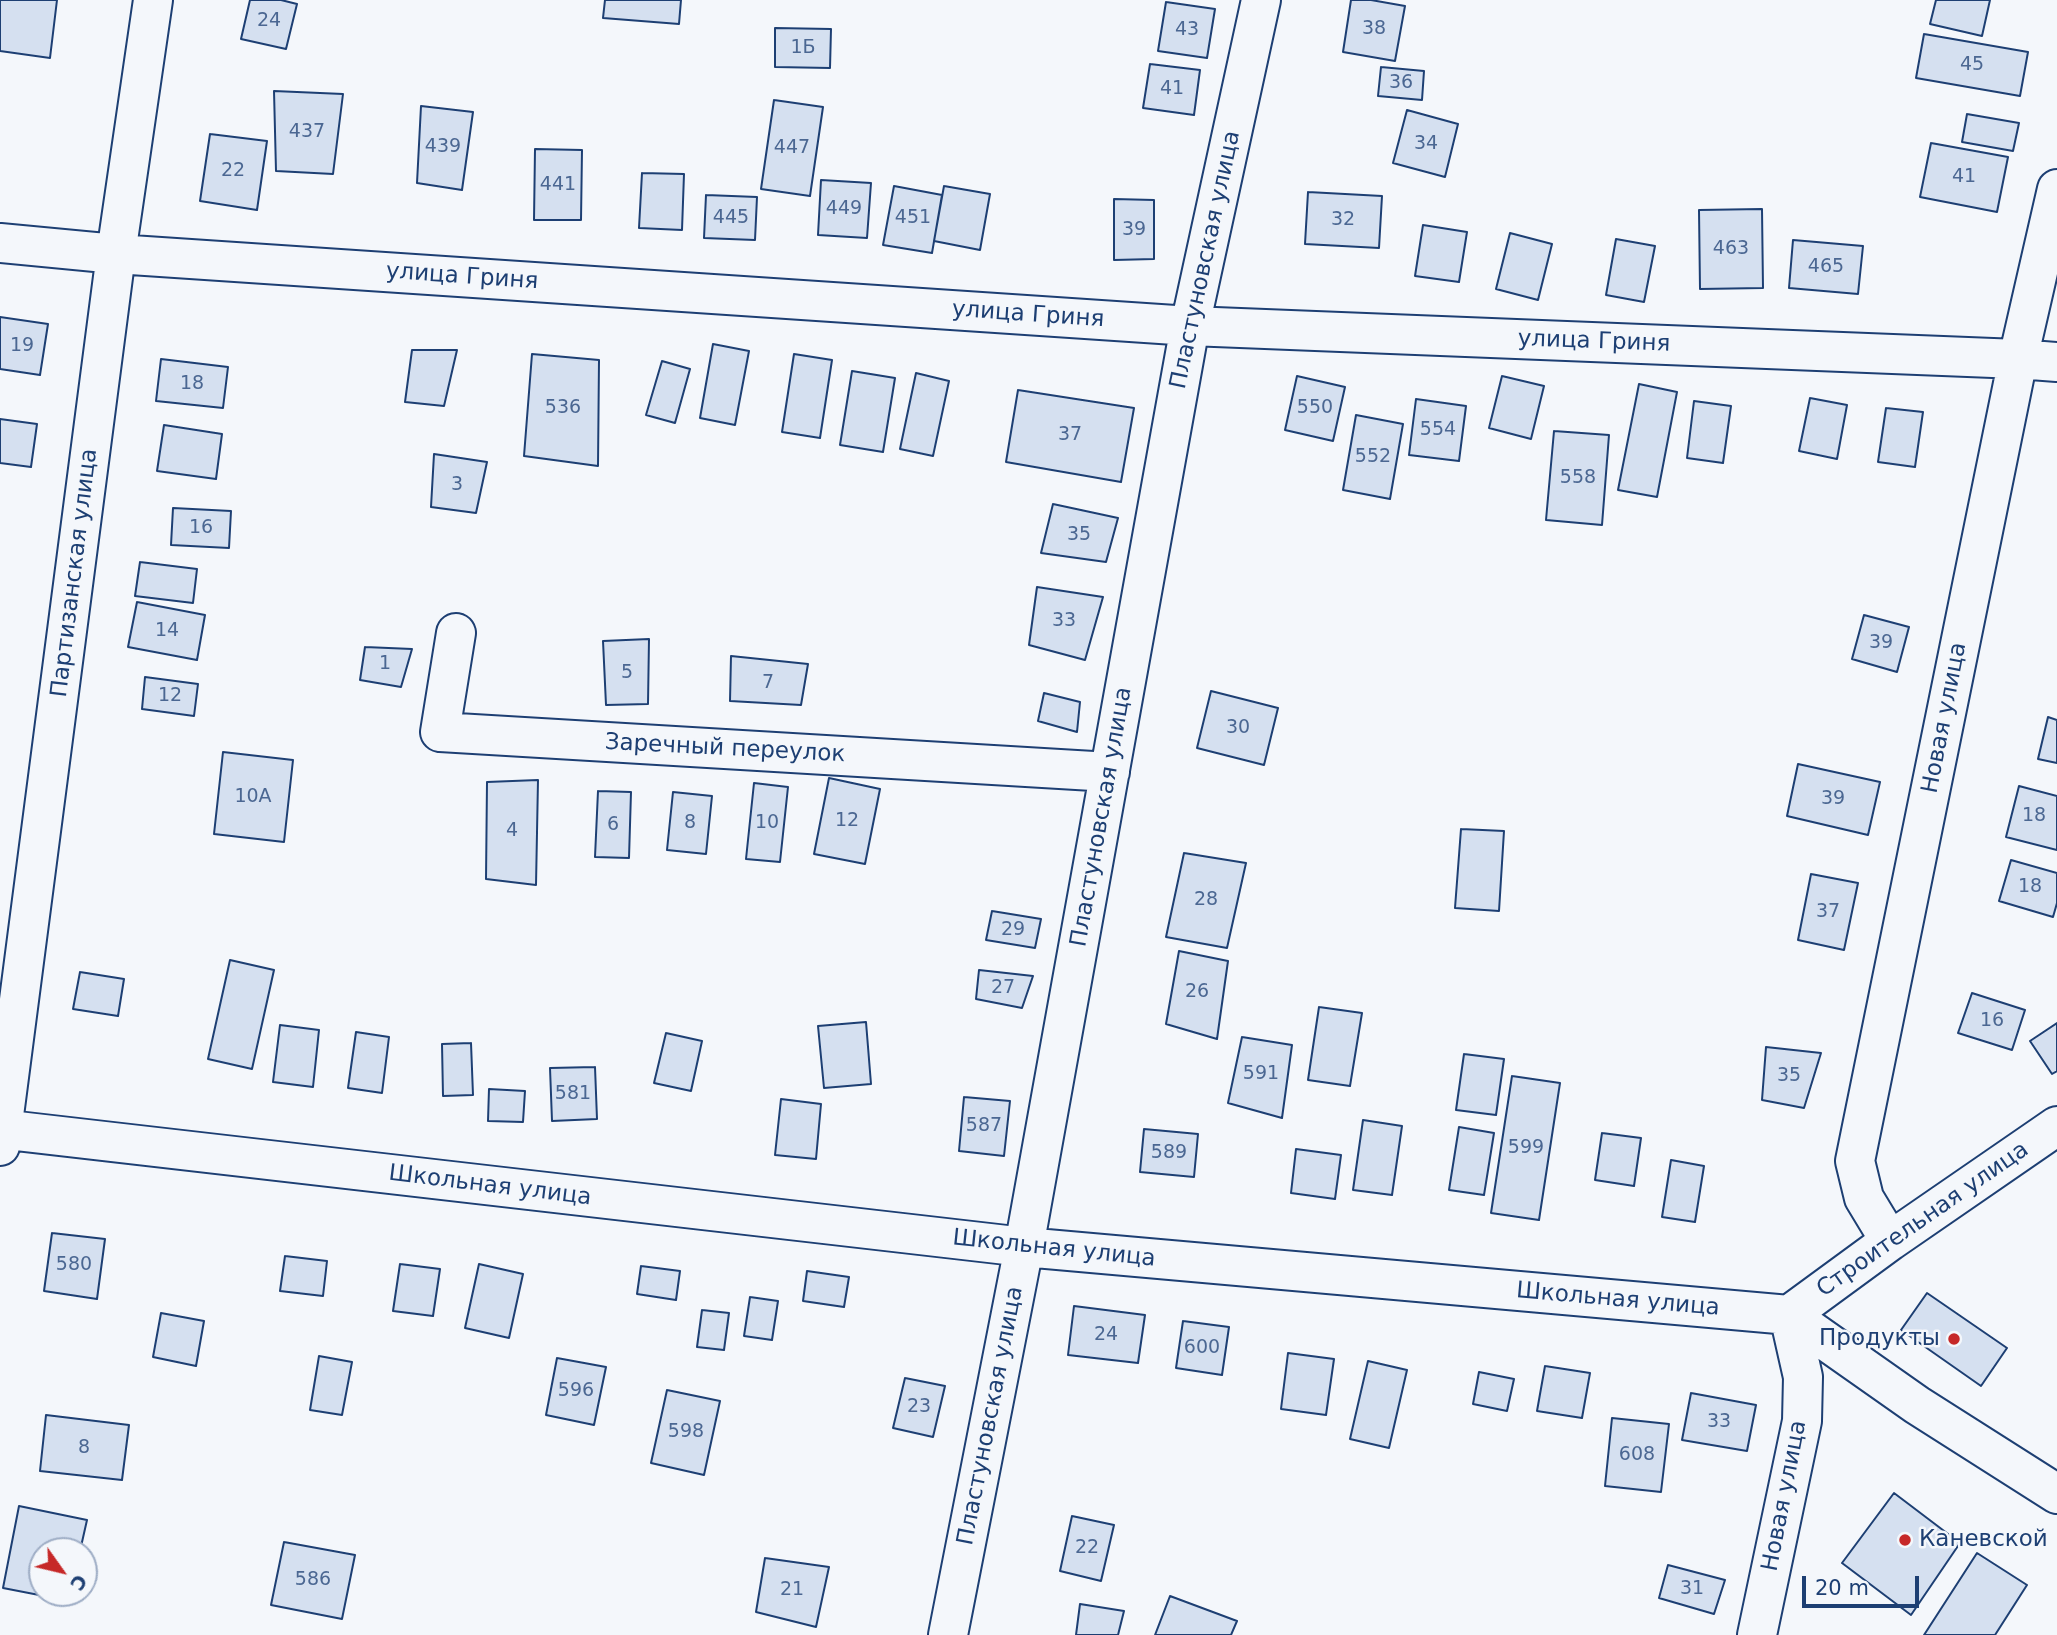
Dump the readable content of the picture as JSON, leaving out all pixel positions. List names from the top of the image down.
{
  "streets": {
    "street": [
      "Пластуновская улица",
      "улица Гриня",
      "Партизанская улица",
      "Новая улица",
      "Заречный переулок",
      "Школьная улица",
      "Строительная улица"
    ]
  },
  "crossings": [
    ["Пластуновская улица", "улица Гриня"],
    ["Пластуновская улица", "Заречный переулок"],
    ["Пластуновская улица", "Школьная улица"],
    ["улица Гриня", "Партизанская улица"],
    ["улица Гриня", "Новая улица"],
    ["Партизанская улица", "Школьная улица"],
    ["Новая улица", "Школьная улица"],
    ["Новая улица", "Строительная улица"],
    ["Школьная улица", "Строительная улица"]
  ],
  "places": ["Продукты", "Каневской"],
  "house_numbers": [
    "24",
    "38",
    "43",
    "1Б",
    "45",
    "36",
    "41",
    "437",
    "34",
    "439",
    "447",
    "22",
    "41",
    "441",
    "449",
    "445",
    "451",
    "32",
    "39",
    "463",
    "465",
    "19",
    "18",
    "536",
    "550",
    "554",
    "37",
    "552",
    "558",
    "3",
    "16",
    "35",
    "33",
    "14",
    "39",
    "1",
    "5",
    "7",
    "12",
    "30",
    "10А",
    "39",
    "18",
    "12",
    "8",
    "10",
    "6",
    "4",
    "18",
    "28",
    "37",
    "29",
    "27",
    "26",
    "16",
    "591",
    "35",
    "581",
    "587",
    "599",
    "589",
    "580",
    "24",
    "600",
    "596",
    "23",
    "33",
    "598",
    "8",
    "608",
    "22",
    "586",
    "31",
    "21"
  ],
  "scale_bar": "20 m",
  "north": "bottom right"
}
